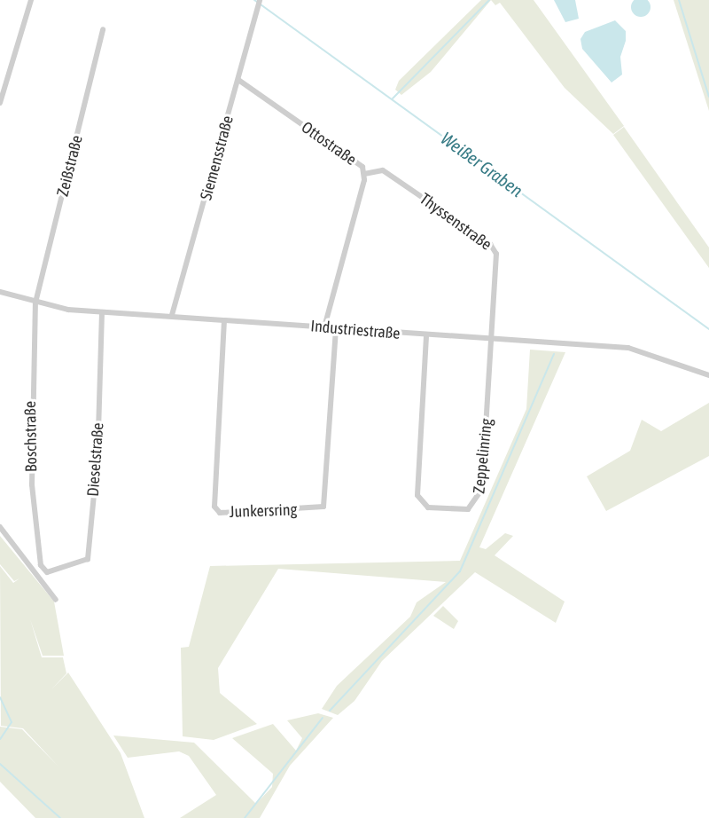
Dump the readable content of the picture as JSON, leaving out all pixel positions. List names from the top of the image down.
{
  "streets": {
    "street": [
      "Ottostraße",
      "Siemensstraße",
      "Zeißstraße",
      "Thyssenstraße",
      "Industriestraße",
      "Boschstraße",
      "Zeppelinring",
      "Dieselstraße",
      "Junkersring"
    ]
  },
  "crossings": [
    ["Ottostraße", "Siemensstraße"],
    ["Ottostraße", "Thyssenstraße"],
    ["Ottostraße", "Industriestraße"],
    ["Siemensstraße", "Industriestraße"],
    ["Zeißstraße", "Industriestraße"],
    ["Zeißstraße", "Boschstraße"],
    ["Thyssenstraße", "Industriestraße"],
    ["Thyssenstraße", "Zeppelinring"],
    ["Industriestraße", "Boschstraße"],
    ["Industriestraße", "Zeppelinring"],
    ["Industriestraße", "Dieselstraße"],
    ["Industriestraße", "Junkersring"],
    ["Boschstraße", "Dieselstraße"]
  ],
  "water": ["Weißer Graben"]
}
